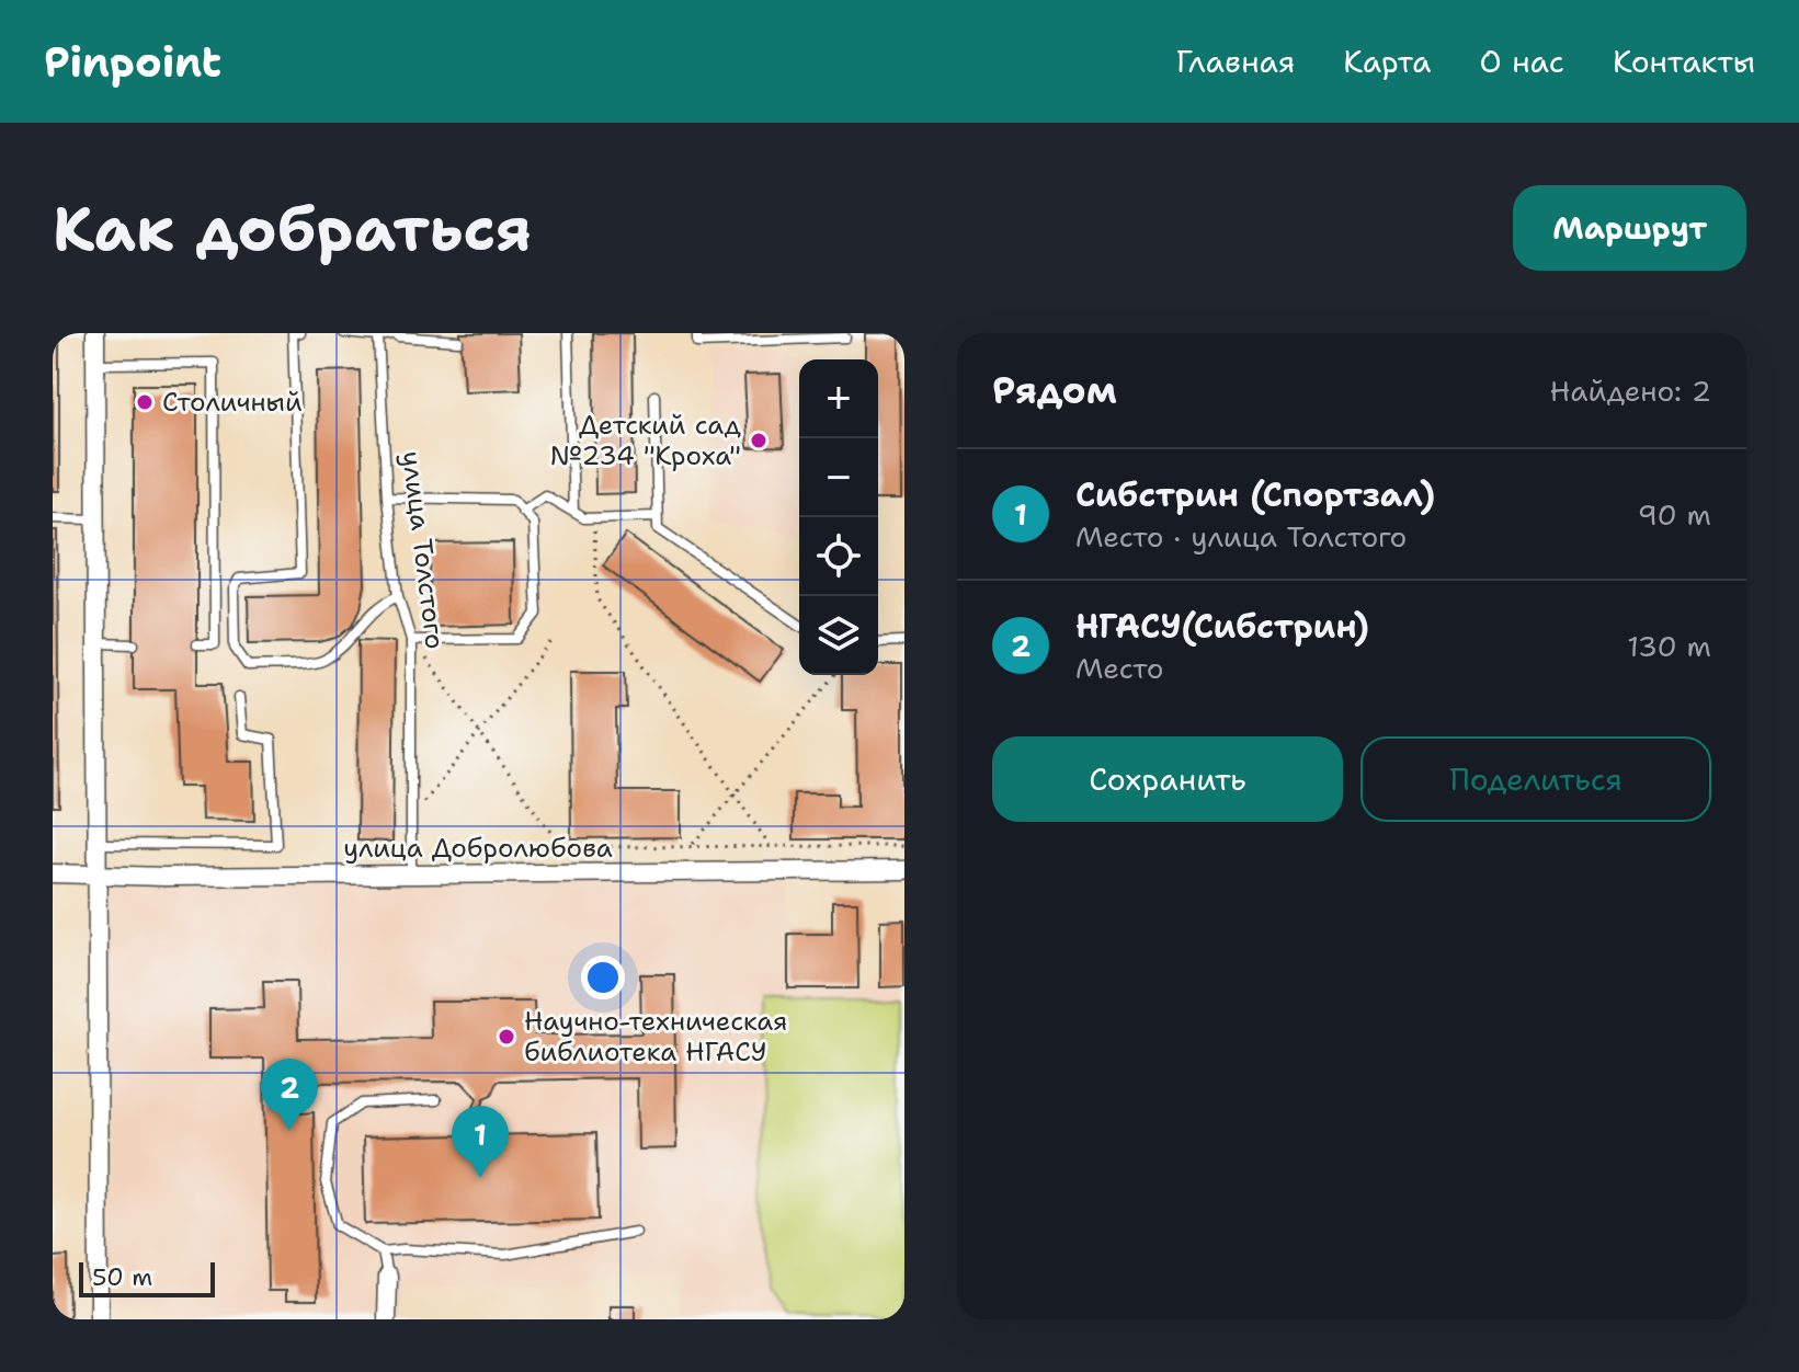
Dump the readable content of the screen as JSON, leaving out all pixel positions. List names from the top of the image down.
{
  "streets": {
    "street": ["улица Добролюбова"],
    "lane": ["улица Толстого"]
  },
  "crossings": [
    ["улица Толстого", "улица Добролюбова"]
  ],
  "places": ["Столичный", "Детский сад №234 \"Кроха\"", "Научно-техническая библиотека НГАСУ"],
  "scale_bar": "50 m",
  "page": {
    "header": "Pinpoint",
    "nav": [
      "Главная",
      "Карта",
      "О нас",
      "Контакты"
    ],
    "buttons": [
      "Маршрут",
      ["Сохранить", "Поделиться"]
    ],
    "title": "Как добраться",
    "heading": ["Рядом", "Найдено: 2"],
    "map_buttons": ["+", "−"],
    "list": [
      {
        "mark": "1",
        "name": "Сибстрин (Спортзал)",
        "note": "Место · улица Толстого",
        "value": "90 m"
      },
      {
        "mark": "2",
        "name": "НГАСУ(Сибстрин)",
        "note": "Место",
        "value": "130 m"
      }
    ],
    "pins": ["2", "1"],
    "scale": "50 m"
  }
}
